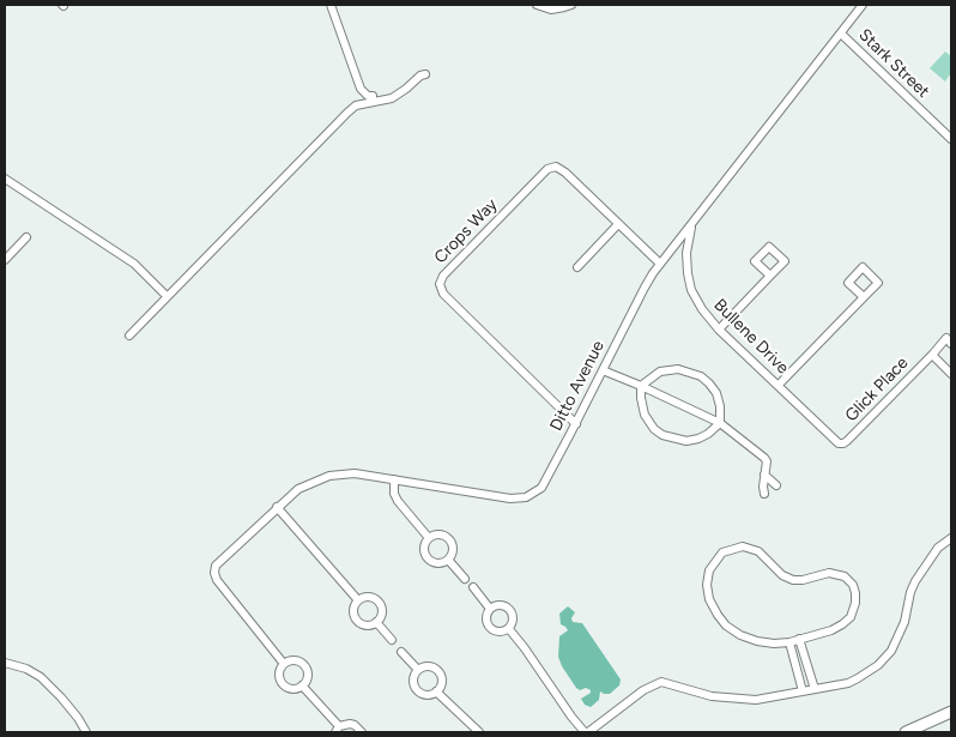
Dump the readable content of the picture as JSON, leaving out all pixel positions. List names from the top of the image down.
{
  "streets": {
    "street": [
      "Stark Street",
      "Crops Way",
      "Bullene Drive",
      "Ditto Avenue",
      "Glick Place"
    ]
  },
  "crossings": [
    ["Stark Street", "Ditto Avenue"],
    ["Crops Way", "Ditto Avenue"],
    ["Bullene Drive", "Ditto Avenue"],
    ["Bullene Drive", "Glick Place"]
  ]
}
